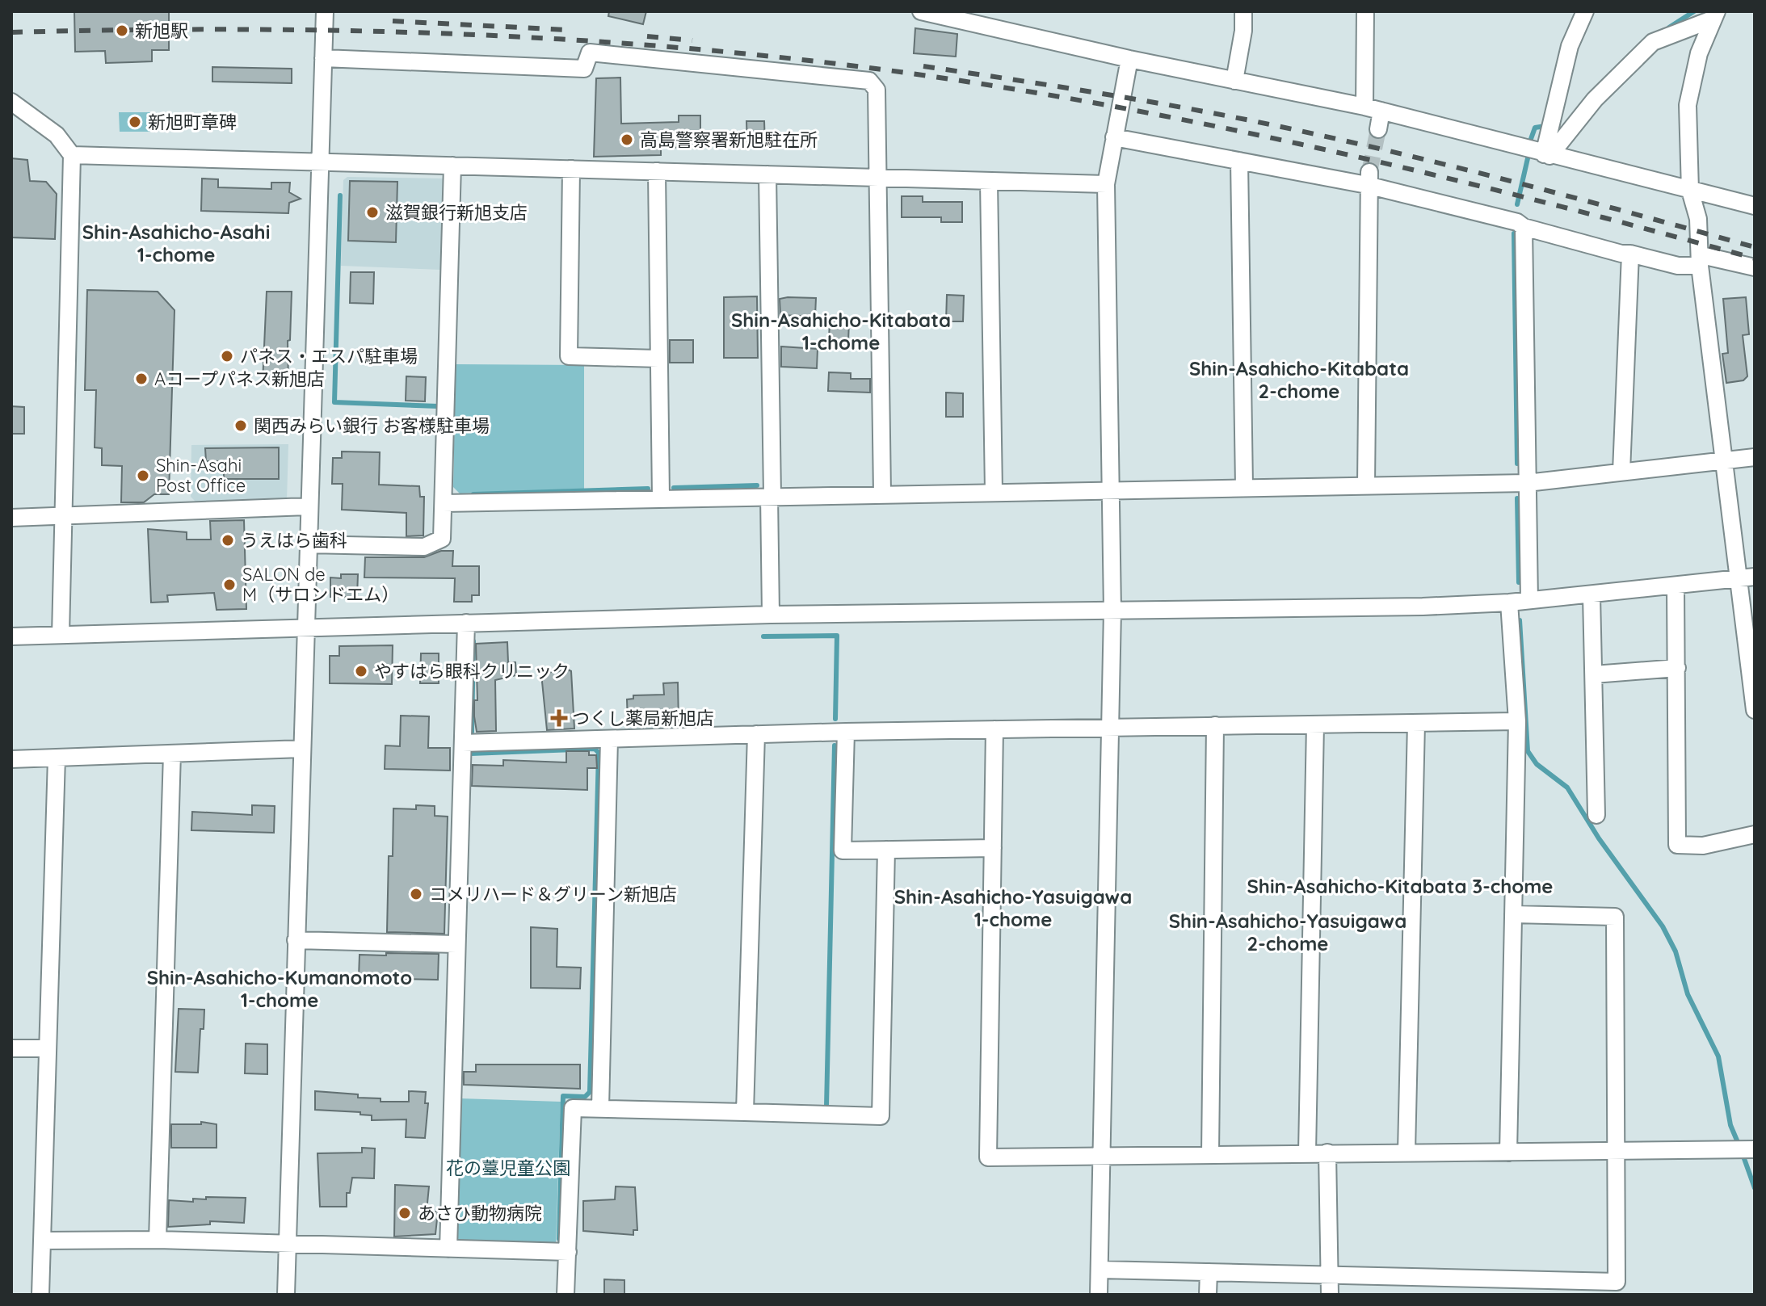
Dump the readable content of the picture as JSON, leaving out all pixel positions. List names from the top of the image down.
{
  "districts": [
    "Shin-Asahicho-Asahi 1-chome",
    "Shin-Asahicho-Kitabata 1-chome",
    "Shin-Asahicho-Kitabata 2-chome",
    "Shin-Asahicho-Kitabata 3-chome",
    "Shin-Asahicho-Yasuigawa 1-chome",
    "Shin-Asahicho-Yasuigawa 2-chome",
    "Shin-Asahicho-Kumanomoto 1-chome"
  ],
  "parks": ["花の薹児童公園"],
  "places": {
    "other": [
      "新旭駅",
      "新旭町章碑",
      "高島警察署新旭駐在所",
      "滋賀銀行新旭支店",
      "パネス・エスパ駐車場",
      "Aコープパネス新旭店",
      "関西みらい銀行 お客様駐車場",
      "Shin-Asahi Post Office",
      "うえはら歯科",
      "SALON de M（サロンドエム）",
      "やすはら眼科クリニック",
      "コメリハード＆グリーン新旭店",
      "あさひ動物病院"
    ],
    "health": ["つくし薬局新旭店"]
  }
}
